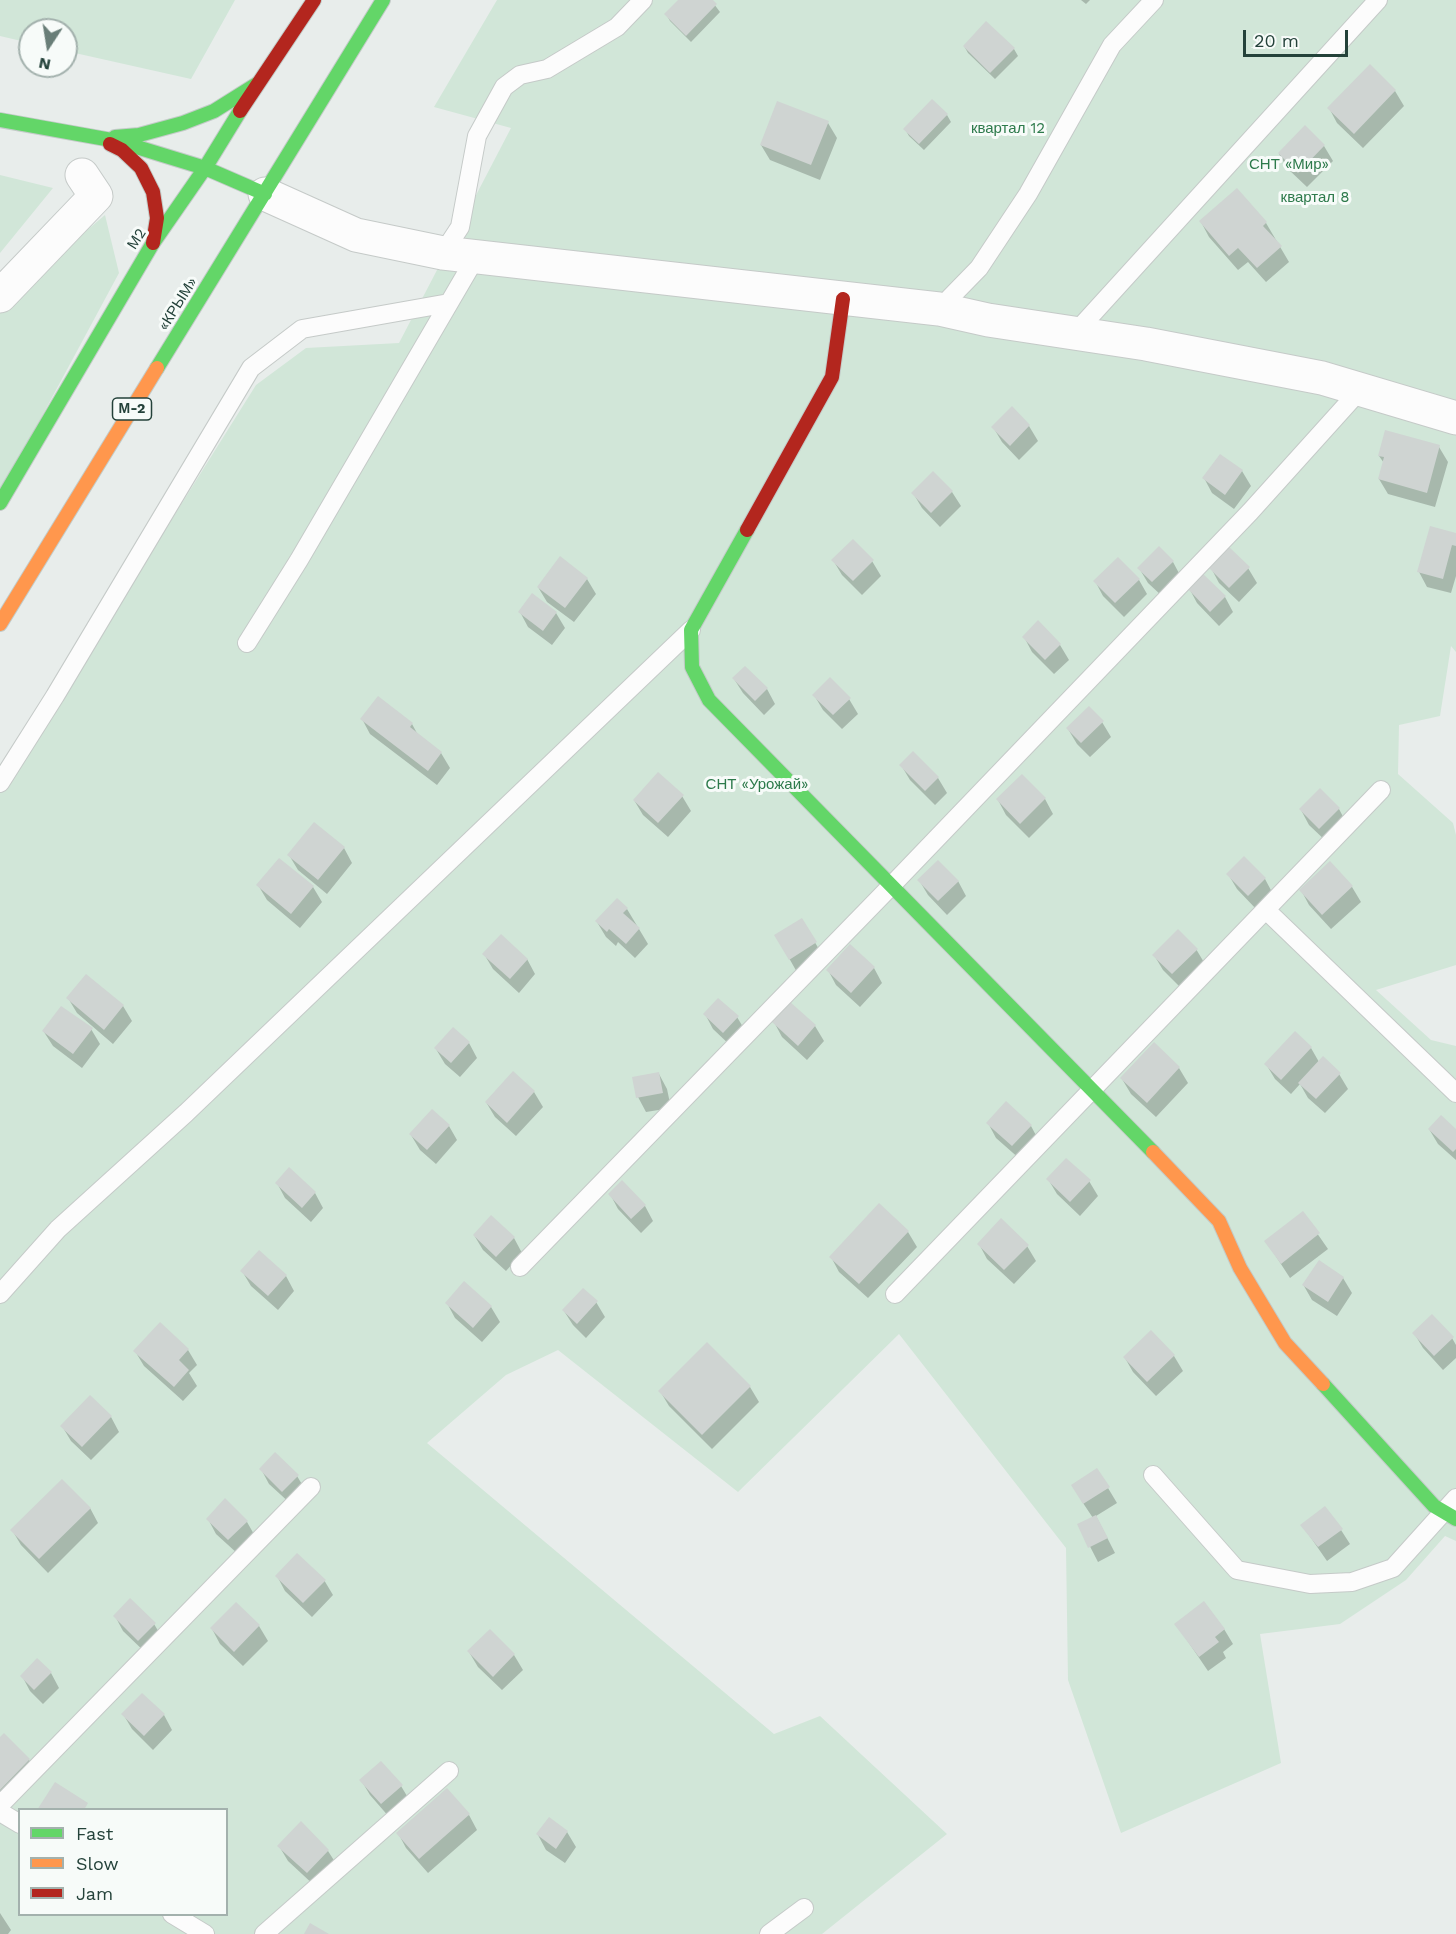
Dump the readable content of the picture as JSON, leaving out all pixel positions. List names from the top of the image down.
{
  "streets": {
    "main road": ["М2", "«КРЫМ»", "М-2"]
  },
  "parks": [
    "квартал 12",
    "СНТ «Мир»",
    "квартал 8",
    "СНТ «Урожай»"
  ],
  "legend": ["Fast", "Slow", "Jam"],
  "scale_bar": "20 m",
  "north": "bottom"
}
